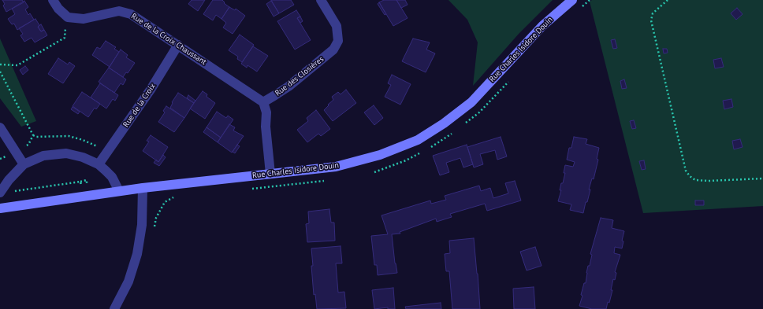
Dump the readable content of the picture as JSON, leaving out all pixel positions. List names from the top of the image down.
{
  "streets": {
    "street": [
      "Rue de la Croix Chaussant",
      "Rue Charles Isidore Douin",
      "Rue des Closières",
      "Rue de la Croix"
    ]
  },
  "crossings": [
    ["Rue de la Croix Chaussant", "Rue des Closières"],
    ["Rue de la Croix Chaussant", "Rue de la Croix"]
  ]
}
